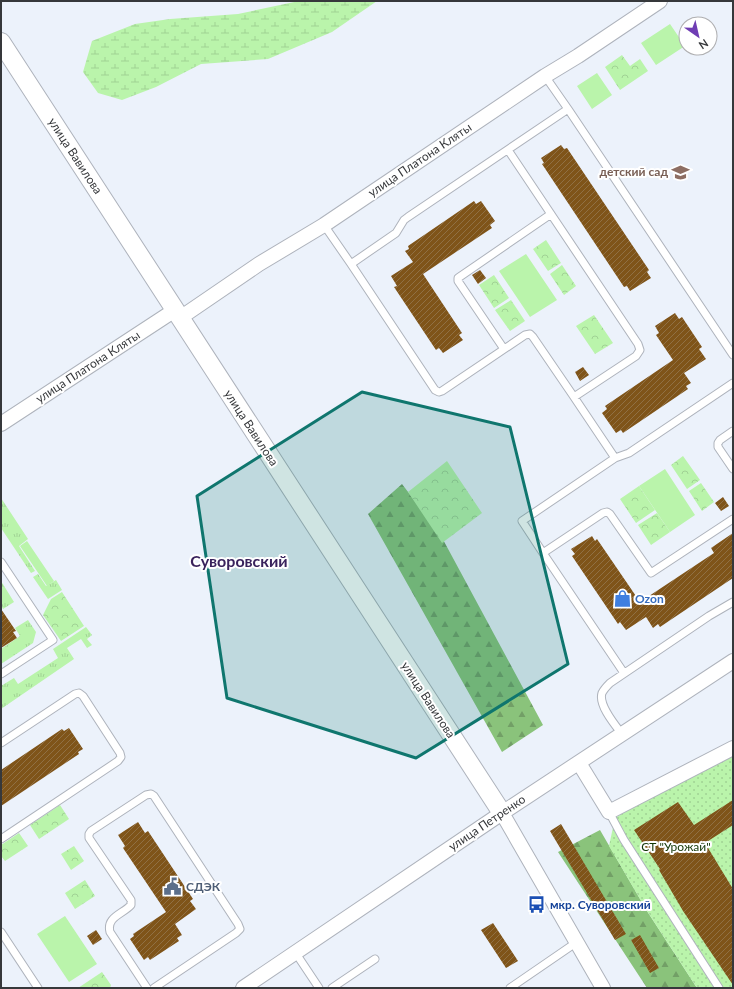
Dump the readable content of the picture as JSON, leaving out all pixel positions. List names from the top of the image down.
{
  "streets": {
    "street": ["улица Вавилова", "улица Платона Кляты", "улица Петренко"]
  },
  "crossings": [
    ["улица Вавилова", "улица Платона Кляты"],
    ["улица Вавилова", "улица Петренко"]
  ],
  "districts": ["Суворовский"],
  "parks": ["СТ \"Урожай\""],
  "places": {
    "school or university": ["детский сад"],
    "shop": ["Ozon"],
    "public building": ["СДЭК"],
    "bus stop": ["мкр. Суворовский"]
  },
  "north": "bottom right"
}
